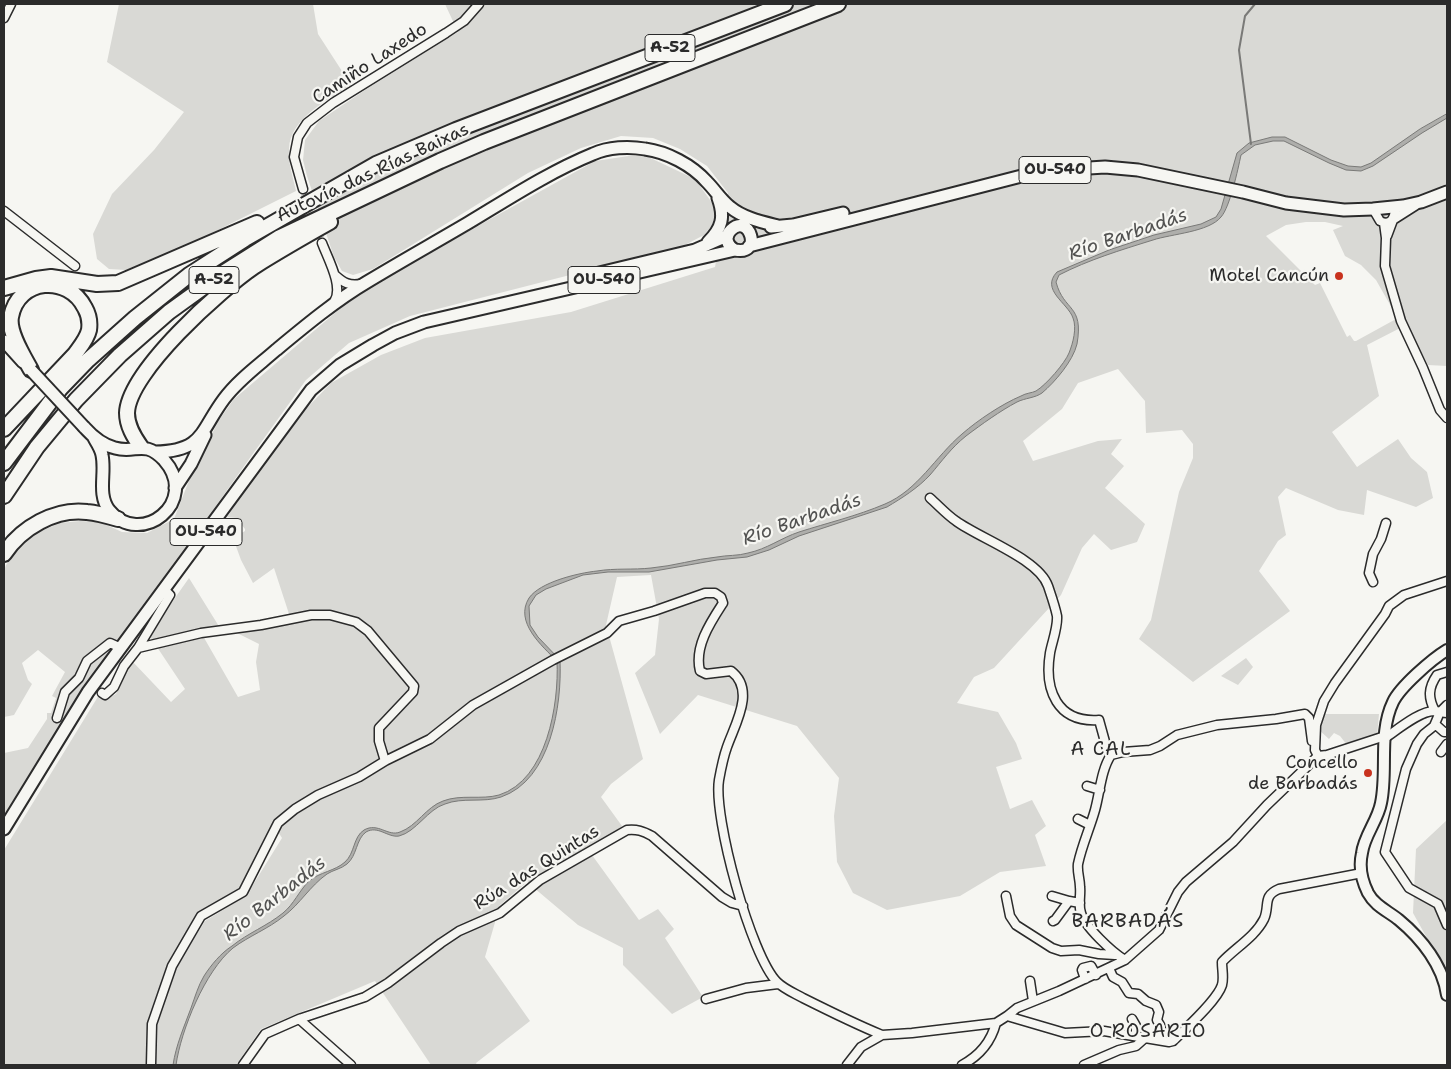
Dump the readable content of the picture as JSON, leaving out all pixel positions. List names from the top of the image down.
{
  "streets": {
    "highway": ["A-52", "Autovía das Rías Baixas"],
    "main road": ["OU-540"],
    "street": ["Camiño Laxedo", "Rúa das Quintas"]
  },
  "districts": ["A CAL", "BARBADÁS", "O ROSARIO"],
  "water": ["Río Barbadás"],
  "places": ["Motel Cancún", "Concello de Barbadás"]
}
